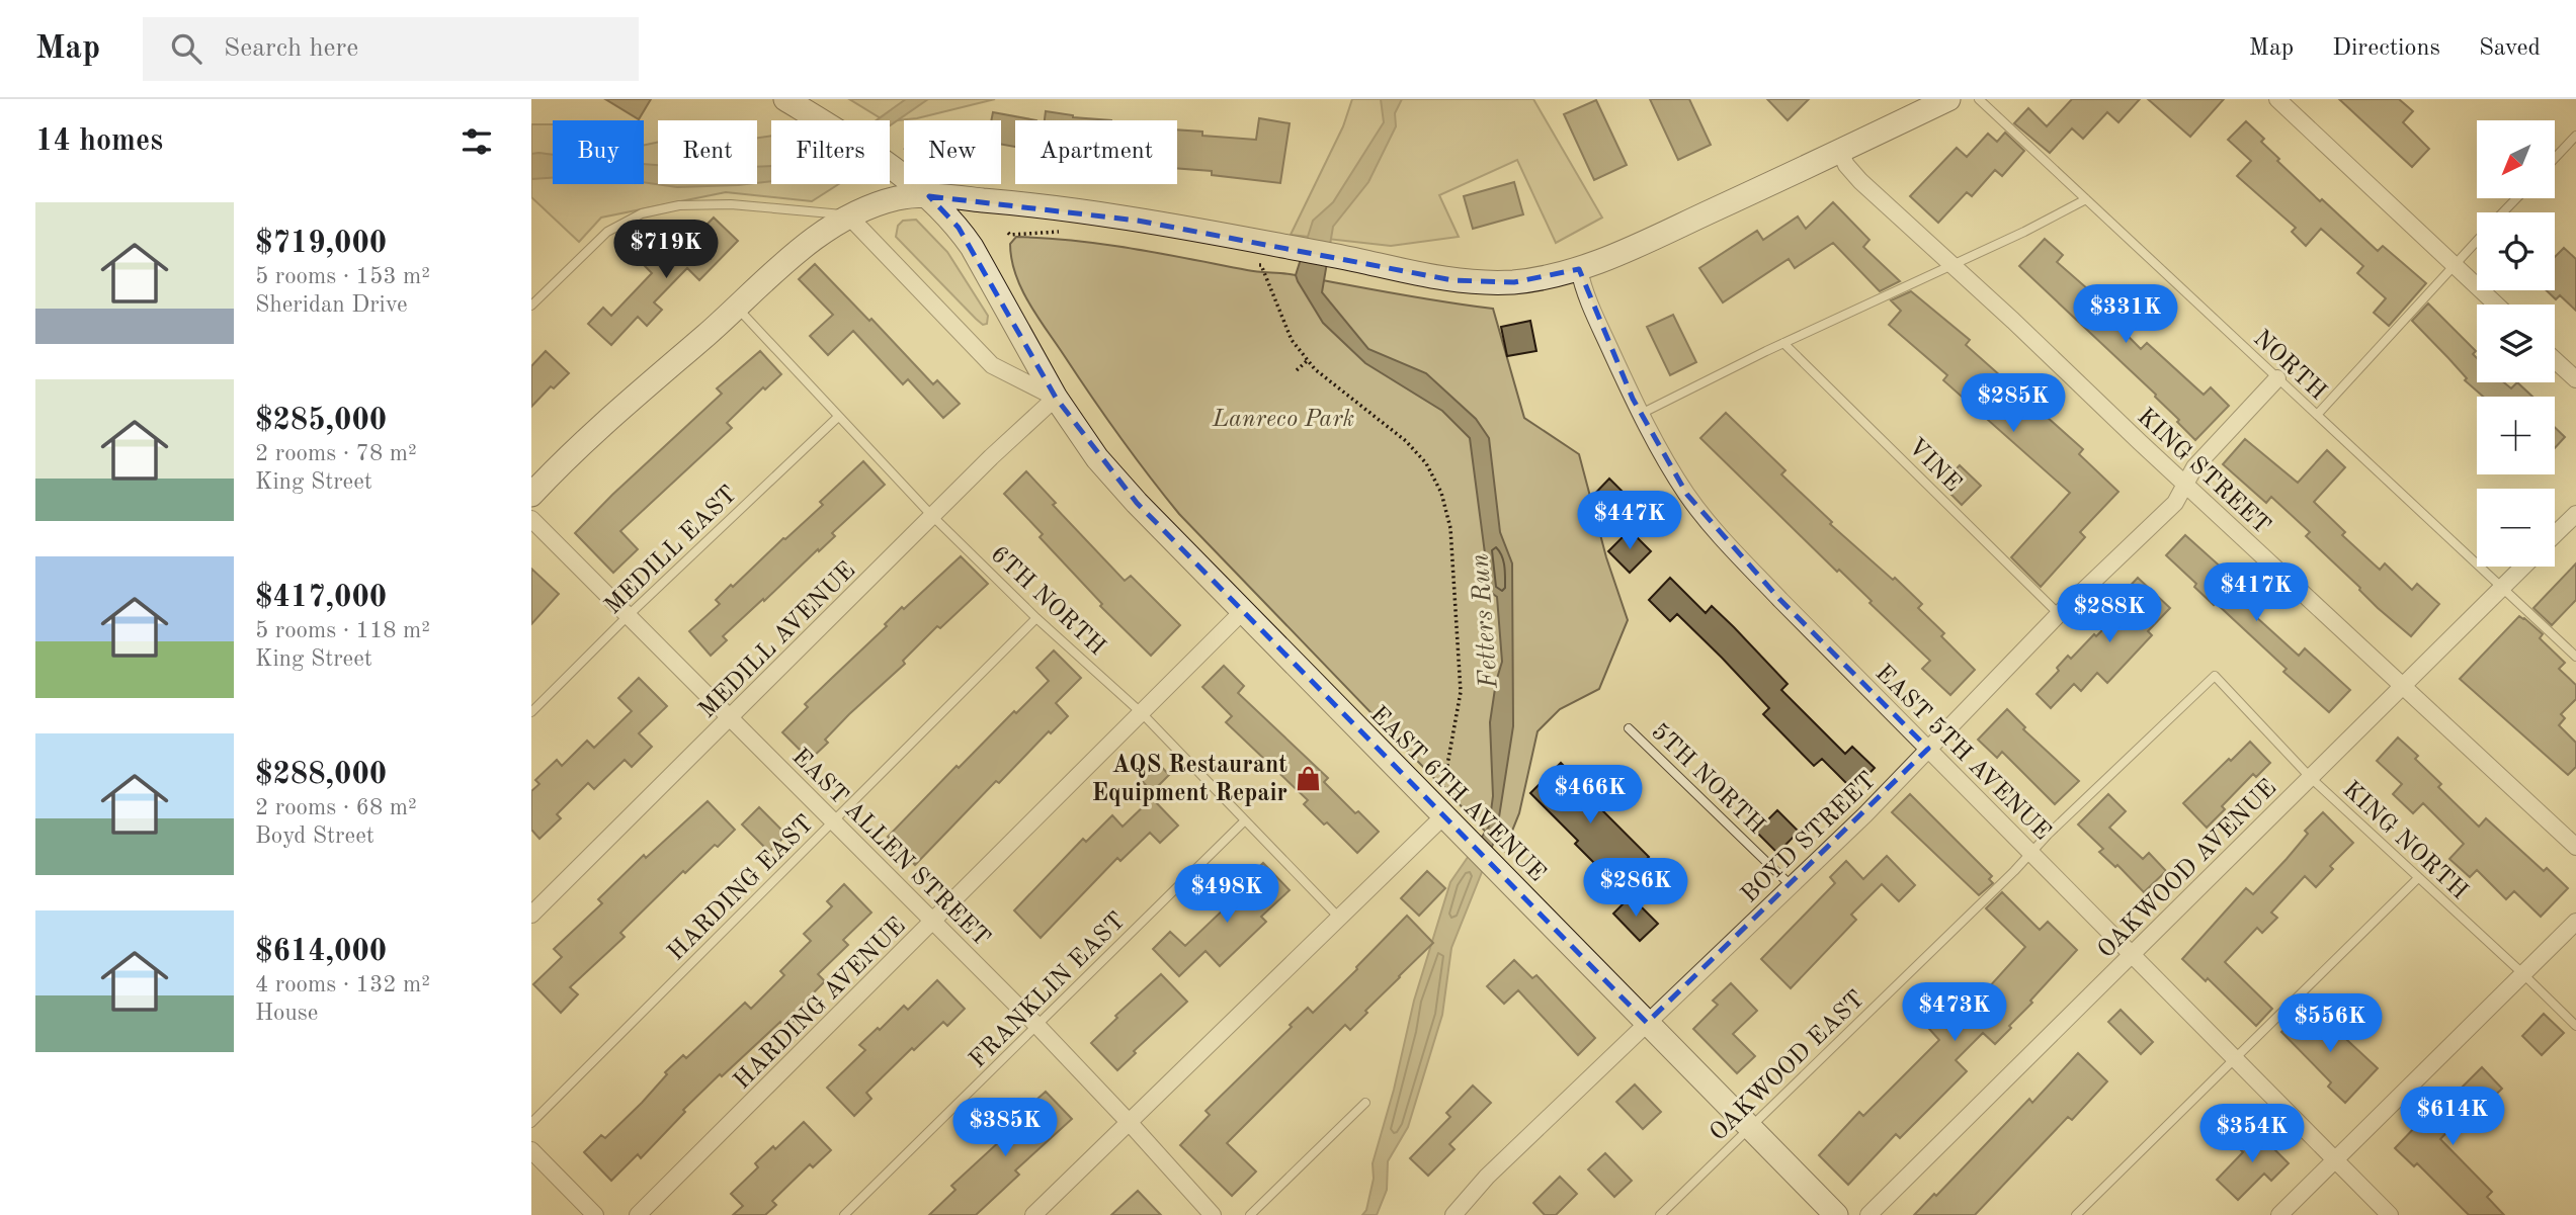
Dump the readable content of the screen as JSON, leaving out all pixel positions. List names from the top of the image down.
{
  "streets": {
    "main road": ["EAST 6TH AVENUE"],
    "street": [
      "KING STREET",
      "MEDILL AVENUE",
      "EAST 5TH AVENUE",
      "BOYD STREET",
      "EAST ALLEN STREET",
      "OAKWOOD AVENUE",
      "HARDING AVENUE"
    ],
    "lane": [
      "NORTH",
      "VINE",
      "MEDILL EAST",
      "6TH NORTH",
      "5TH NORTH",
      "KING NORTH",
      "HARDING EAST",
      "FRANKLIN EAST",
      "OAKWOOD EAST"
    ]
  },
  "crossings": [
    ["NORTH", "BOYD STREET"],
    ["NORTH", "OAKWOOD AVENUE"],
    ["VINE", "BOYD STREET"],
    ["KING STREET", "BOYD STREET"],
    ["KING STREET", "OAKWOOD AVENUE"],
    ["MEDILL EAST", "6TH NORTH"],
    ["MEDILL EAST", "EAST ALLEN STREET"],
    ["6TH NORTH", "MEDILL AVENUE"],
    ["6TH NORTH", "HARDING EAST"],
    ["6TH NORTH", "FRANKLIN EAST"],
    ["6TH NORTH", "HARDING AVENUE"],
    ["MEDILL AVENUE", "EAST 6TH AVENUE"],
    ["MEDILL AVENUE", "EAST ALLEN STREET"],
    ["EAST 5TH AVENUE", "BOYD STREET"],
    ["EAST 5TH AVENUE", "OAKWOOD AVENUE"],
    ["EAST 5TH AVENUE", "OAKWOOD EAST"],
    ["5TH NORTH", "BOYD STREET"],
    ["EAST 6TH AVENUE", "BOYD STREET"],
    ["EAST 6TH AVENUE", "HARDING AVENUE"],
    ["EAST 6TH AVENUE", "OAKWOOD EAST"],
    ["KING NORTH", "OAKWOOD AVENUE"],
    ["KING NORTH", "OAKWOOD EAST"],
    ["EAST ALLEN STREET", "HARDING EAST"],
    ["EAST ALLEN STREET", "FRANKLIN EAST"],
    ["EAST ALLEN STREET", "HARDING AVENUE"]
  ],
  "water": ["Fetters Run"],
  "parks": ["Lanreco Park"],
  "places": {
    "shop": ["AQS Restaurant Equipment Repair"]
  },
  "north": "bottom left",
  "page": {
    "header": "Map",
    "search": "Search here",
    "nav": ["Map", "Directions", "Saved"],
    "heading": "14 homes",
    "map_buttons": ["+", "−"],
    "chip": [
      "Buy",
      "Rent",
      "Filters",
      "New",
      "Apartment"
    ],
    "list": [
      {
        "name": "$719,000",
        "note": "5 rooms · 153 m² · Sheridan Drive"
      },
      {
        "name": "$285,000",
        "note": "2 rooms · 78 m² · King Street"
      },
      {
        "name": "$417,000",
        "note": "5 rooms · 118 m² · King Street"
      },
      {
        "name": "$288,000",
        "note": "2 rooms · 68 m² · Boyd Street"
      },
      {
        "name": "$614,000",
        "note": "4 rooms · 132 m² · House"
      }
    ],
    "price": [
      "$719K",
      "$331K",
      "$285K",
      "$447K",
      "$417K",
      "$288K",
      "$466K",
      "$286K",
      "$498K",
      "$473K",
      "$556K",
      "$614K",
      "$385K",
      "$354K"
    ]
  }
}
